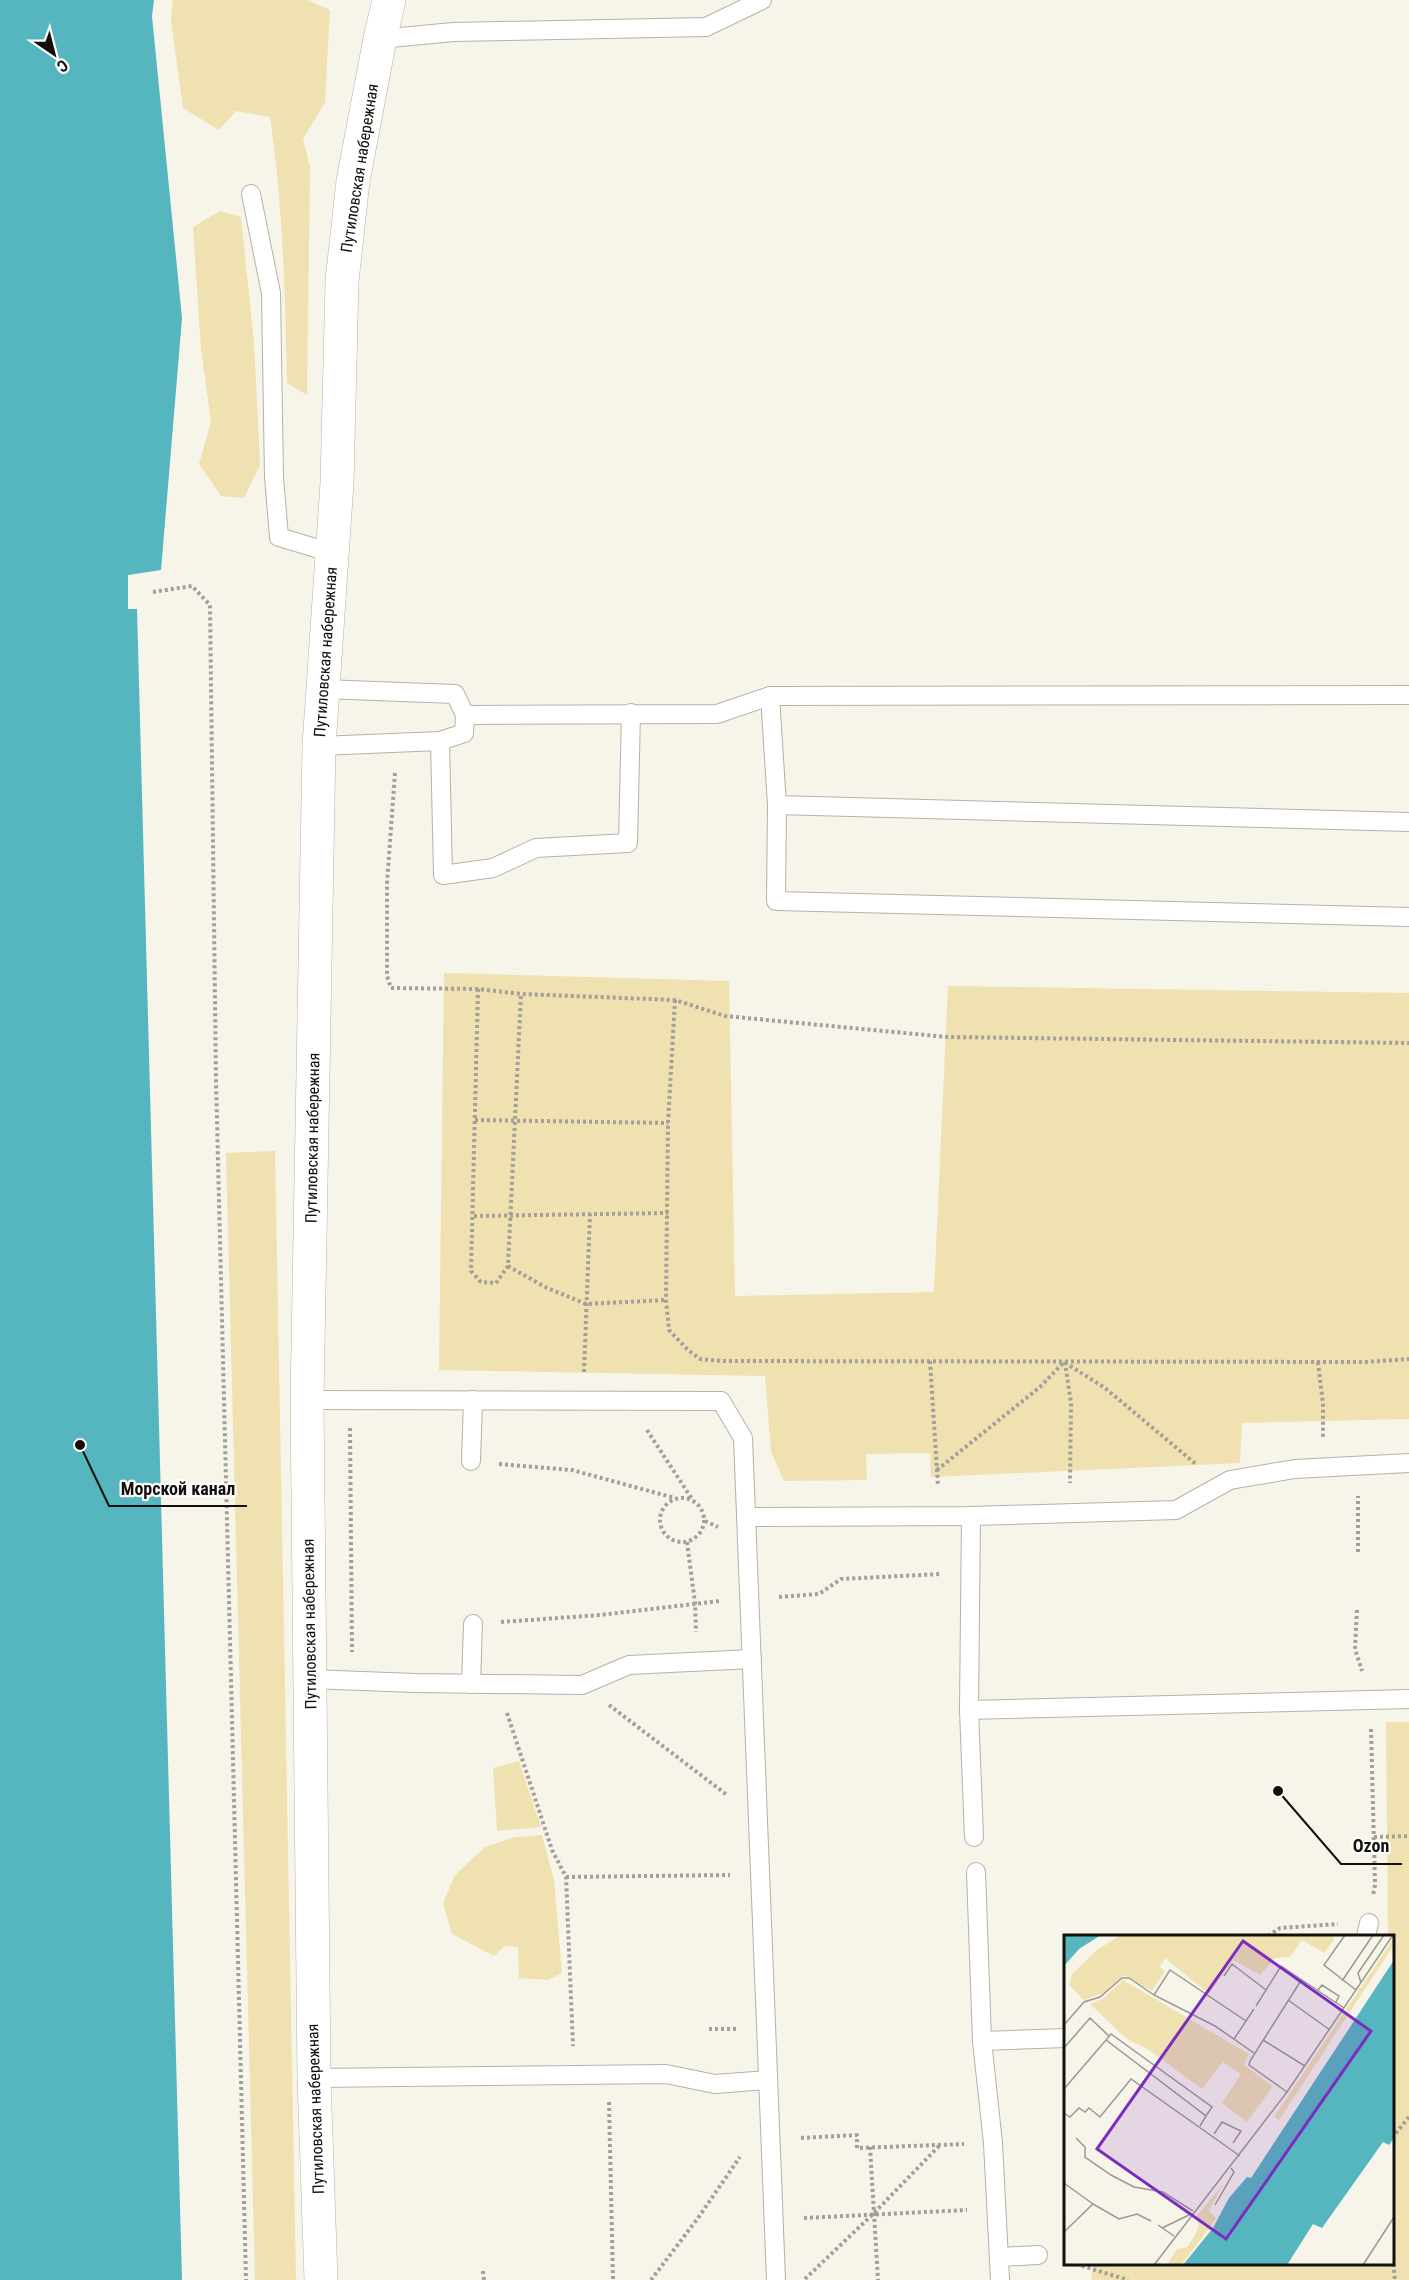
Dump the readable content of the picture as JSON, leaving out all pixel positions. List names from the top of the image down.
{
  "streets": {
    "street": ["Путиловская набережная"]
  },
  "places": ["Морской канал", "Ozon"],
  "north": "bottom right"
}
